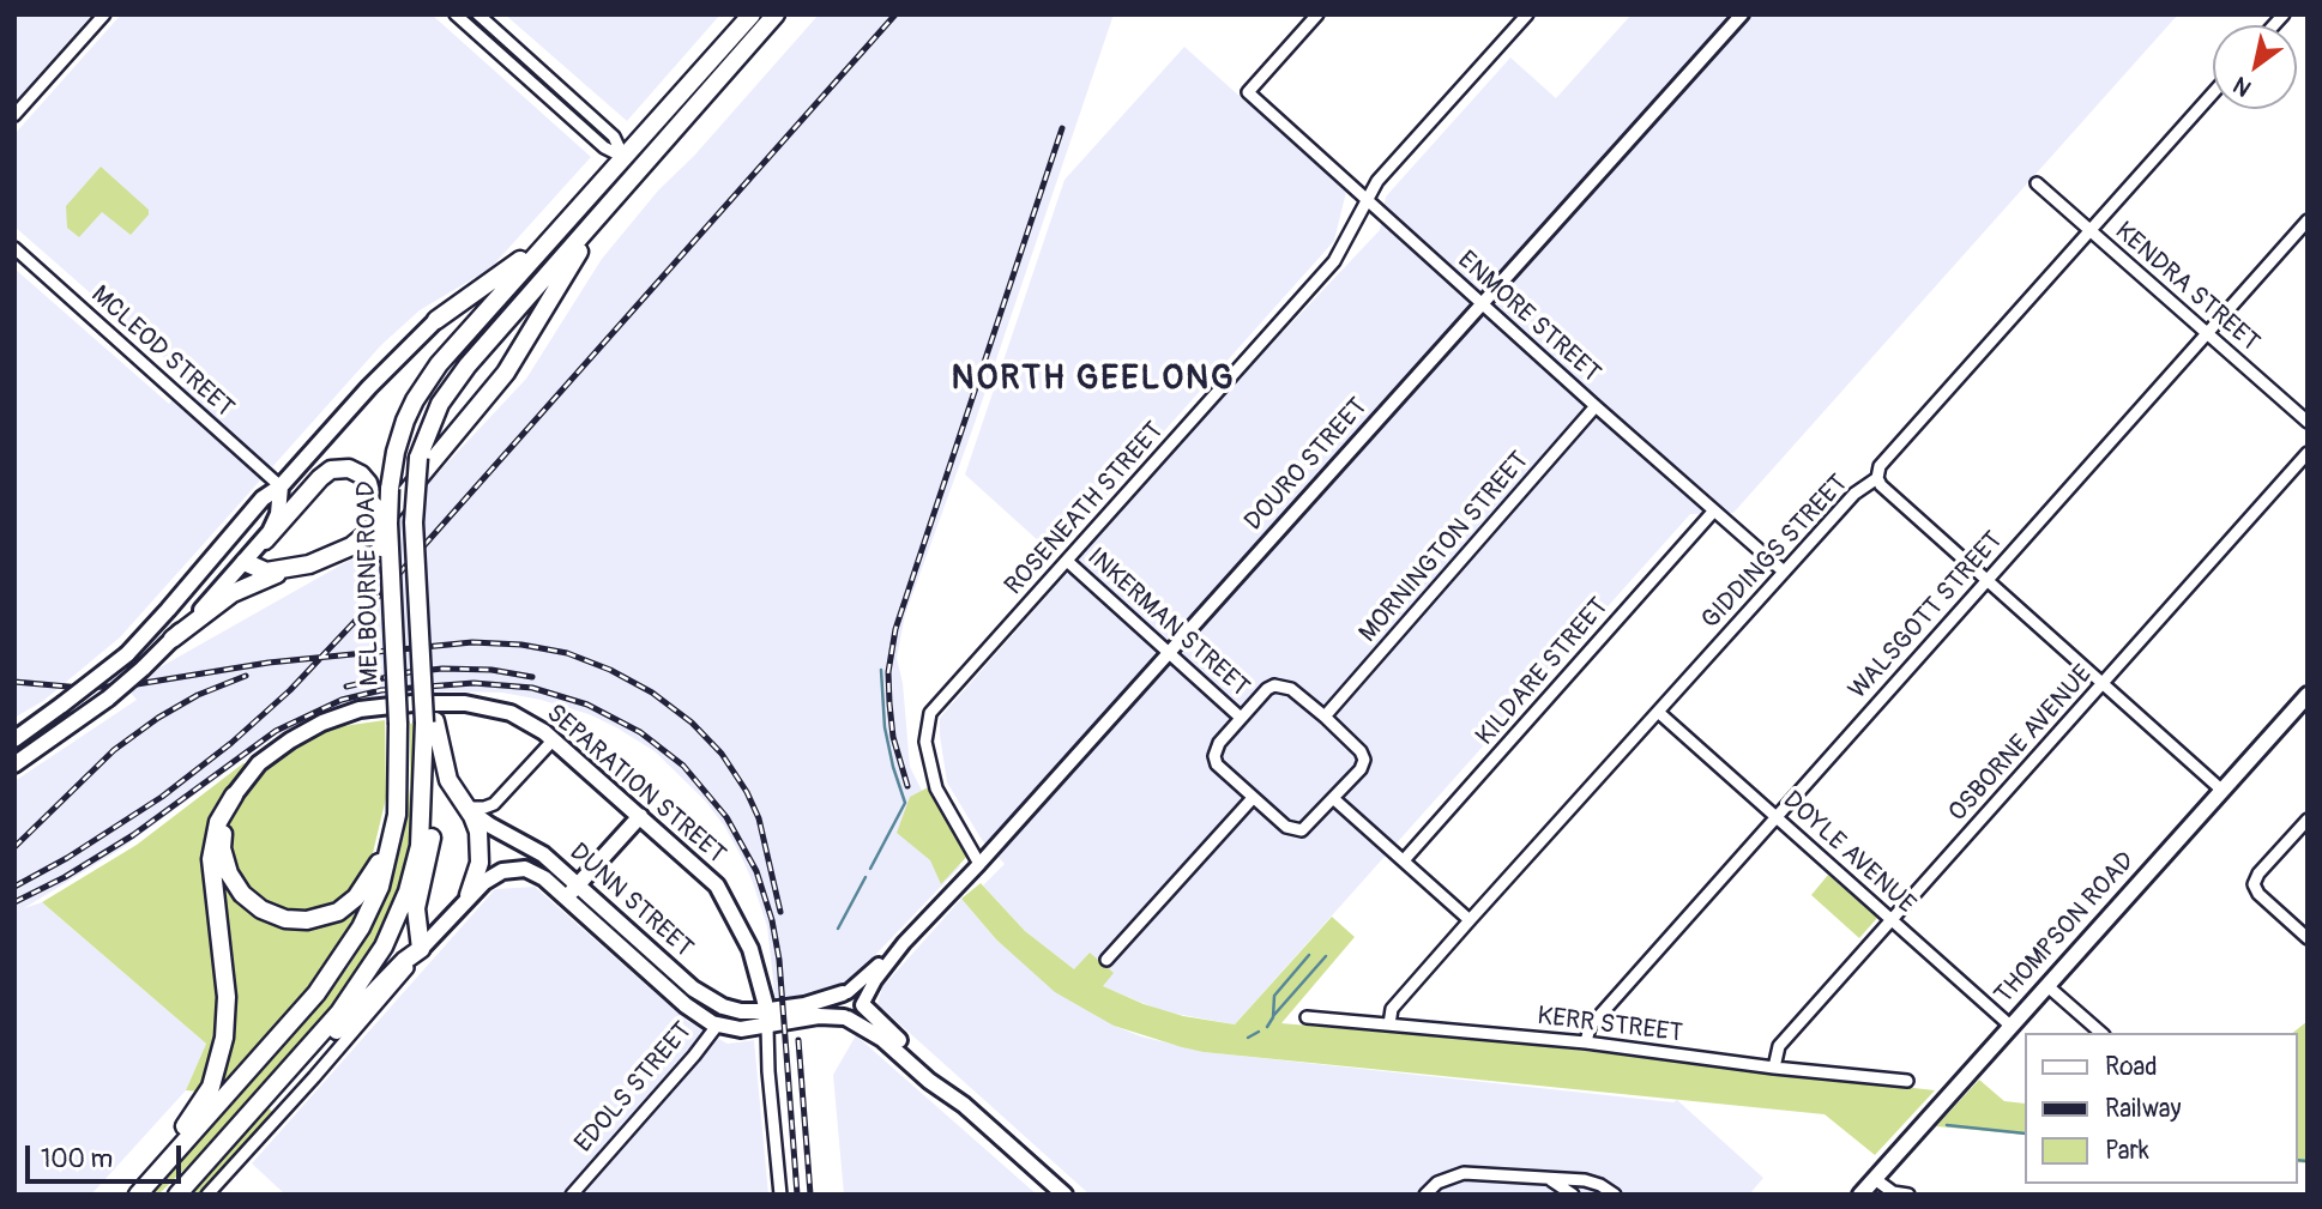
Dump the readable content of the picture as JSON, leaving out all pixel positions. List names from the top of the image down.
{
  "streets": {
    "highway": ["MELBOURNE ROAD"],
    "main road": [
      "SEPARATION STREET",
      "DUNN STREET",
      "THOMPSON ROAD",
      "EDOLS STREET"
    ],
    "street": [
      "KENDRA STREET",
      "ENMORE STREET",
      "MCLEOD STREET",
      "DOURO STREET",
      "ROSENEATH STREET",
      "MORNINGTON STREET",
      "GIDDINGS STREET",
      "WALSGOTT STREET",
      "INKERMAN STREET",
      "KILDARE STREET",
      "OSBORNE AVENUE",
      "DOYLE AVENUE",
      "KERR STREET"
    ]
  },
  "crossings": [
    ["KENDRA STREET", "GIDDINGS STREET"],
    ["KENDRA STREET", "WALSGOTT STREET"],
    ["ENMORE STREET", "DOURO STREET"],
    ["ENMORE STREET", "ROSENEATH STREET"],
    ["ENMORE STREET", "MORNINGTON STREET"],
    ["ENMORE STREET", "GIDDINGS STREET"],
    ["ENMORE STREET", "KILDARE STREET"],
    ["DOURO STREET", "ROSENEATH STREET"],
    ["DOURO STREET", "INKERMAN STREET"],
    ["ROSENEATH STREET", "INKERMAN STREET"],
    ["MORNINGTON STREET", "INKERMAN STREET"],
    ["GIDDINGS STREET", "DOYLE AVENUE"],
    ["GIDDINGS STREET", "KERR STREET"],
    ["WALSGOTT STREET", "DOYLE AVENUE"],
    ["WALSGOTT STREET", "KERR STREET"],
    ["OSBORNE AVENUE", "DOYLE AVENUE"],
    ["OSBORNE AVENUE", "KERR STREET"],
    ["SEPARATION STREET", "DUNN STREET"],
    ["DOYLE AVENUE", "THOMPSON ROAD"],
    ["DUNN STREET", "EDOLS STREET"]
  ],
  "districts": ["NORTH GEELONG"],
  "legend": ["Road", "Railway", "Park"],
  "scale_bar": "100 m",
  "north": "bottom left"
}
